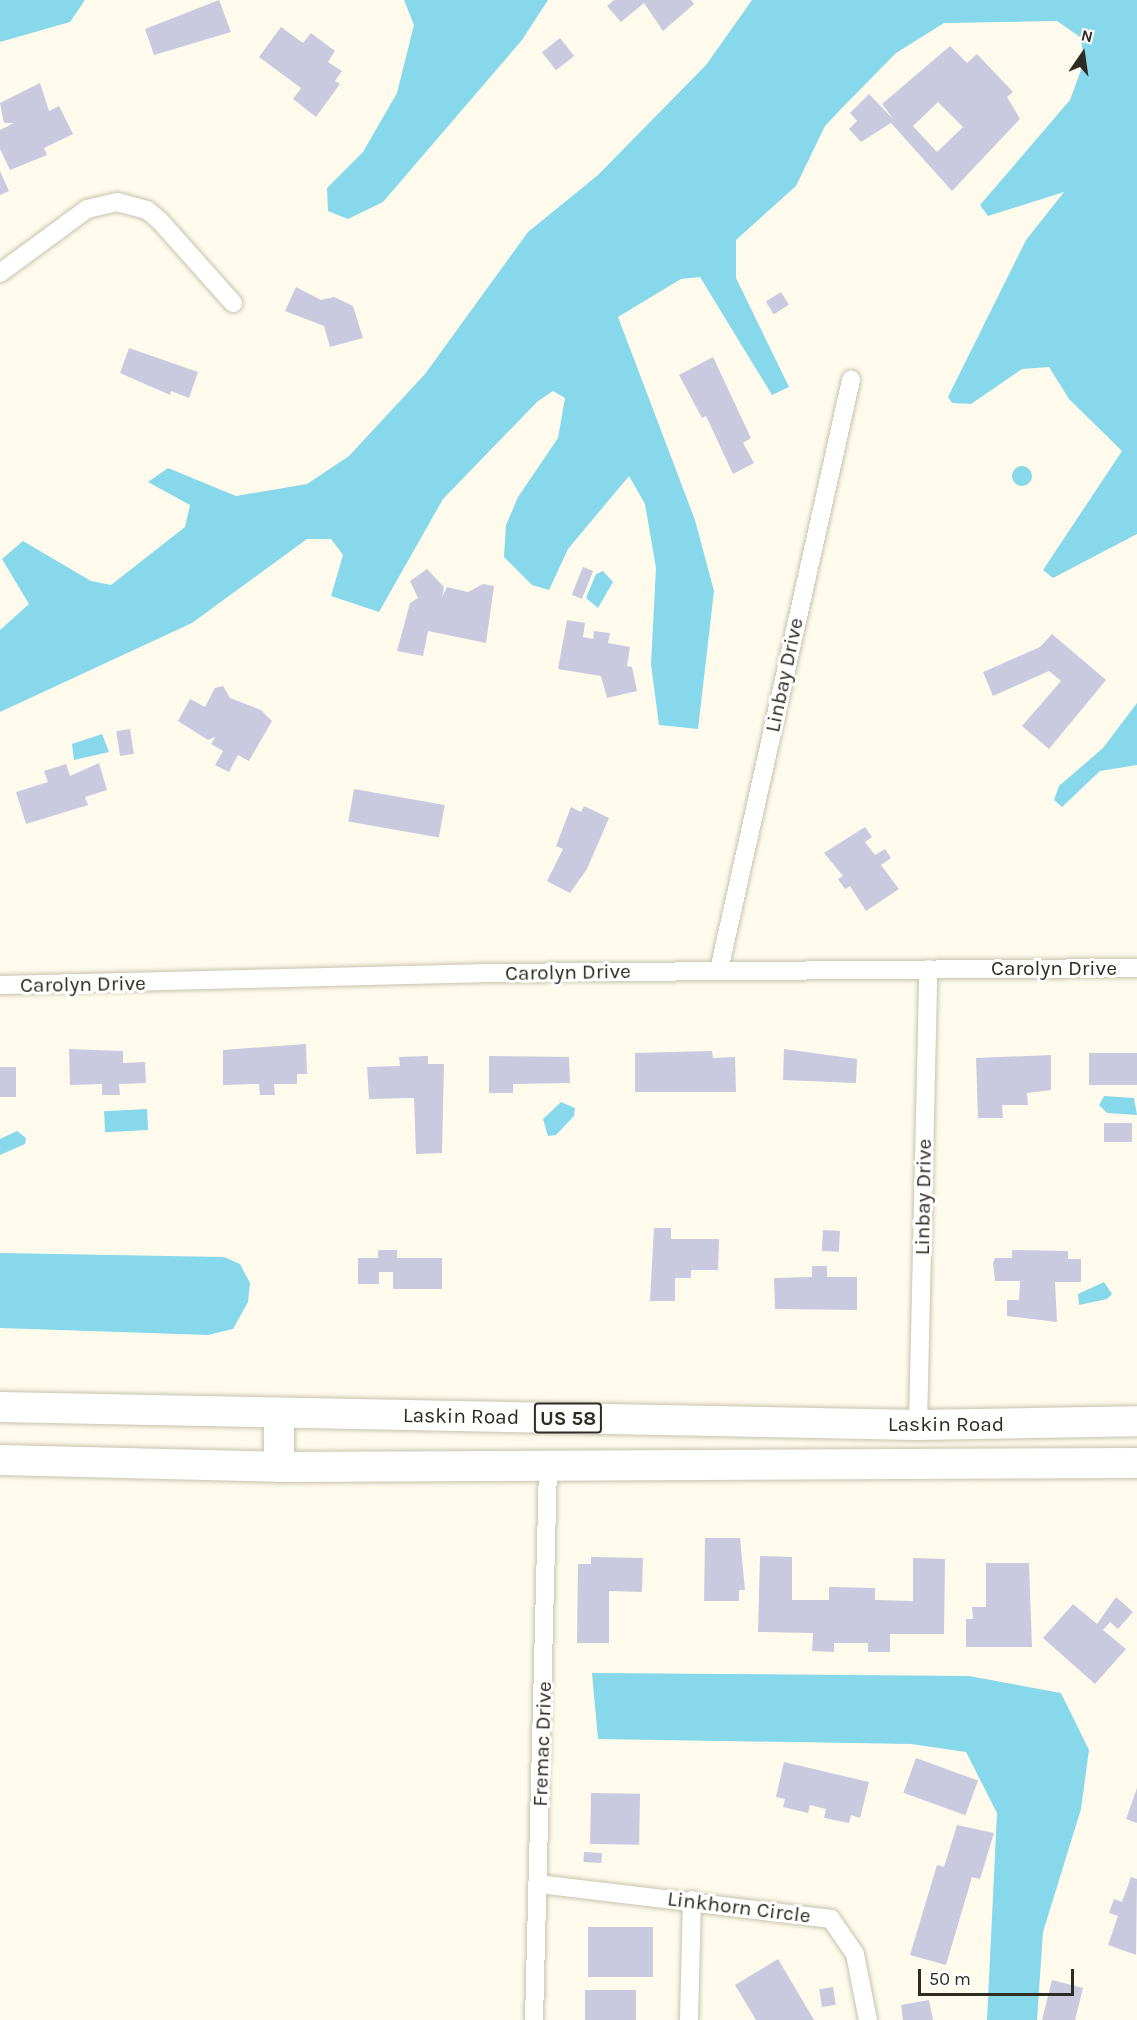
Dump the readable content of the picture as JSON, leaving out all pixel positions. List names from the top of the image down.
{
  "streets": {
    "main road": ["Laskin Road", "US 58"],
    "street": [
      "Linbay Drive",
      "Carolyn Drive",
      "Fremac Drive",
      "Linkhorn Circle"
    ]
  },
  "crossings": [
    ["Linbay Drive", "Carolyn Drive"],
    ["Linbay Drive", "Laskin Road"],
    ["Laskin Road", "Fremac Drive"],
    ["Fremac Drive", "Linkhorn Circle"]
  ],
  "scale_bar": "50 m",
  "north": "top"
}
